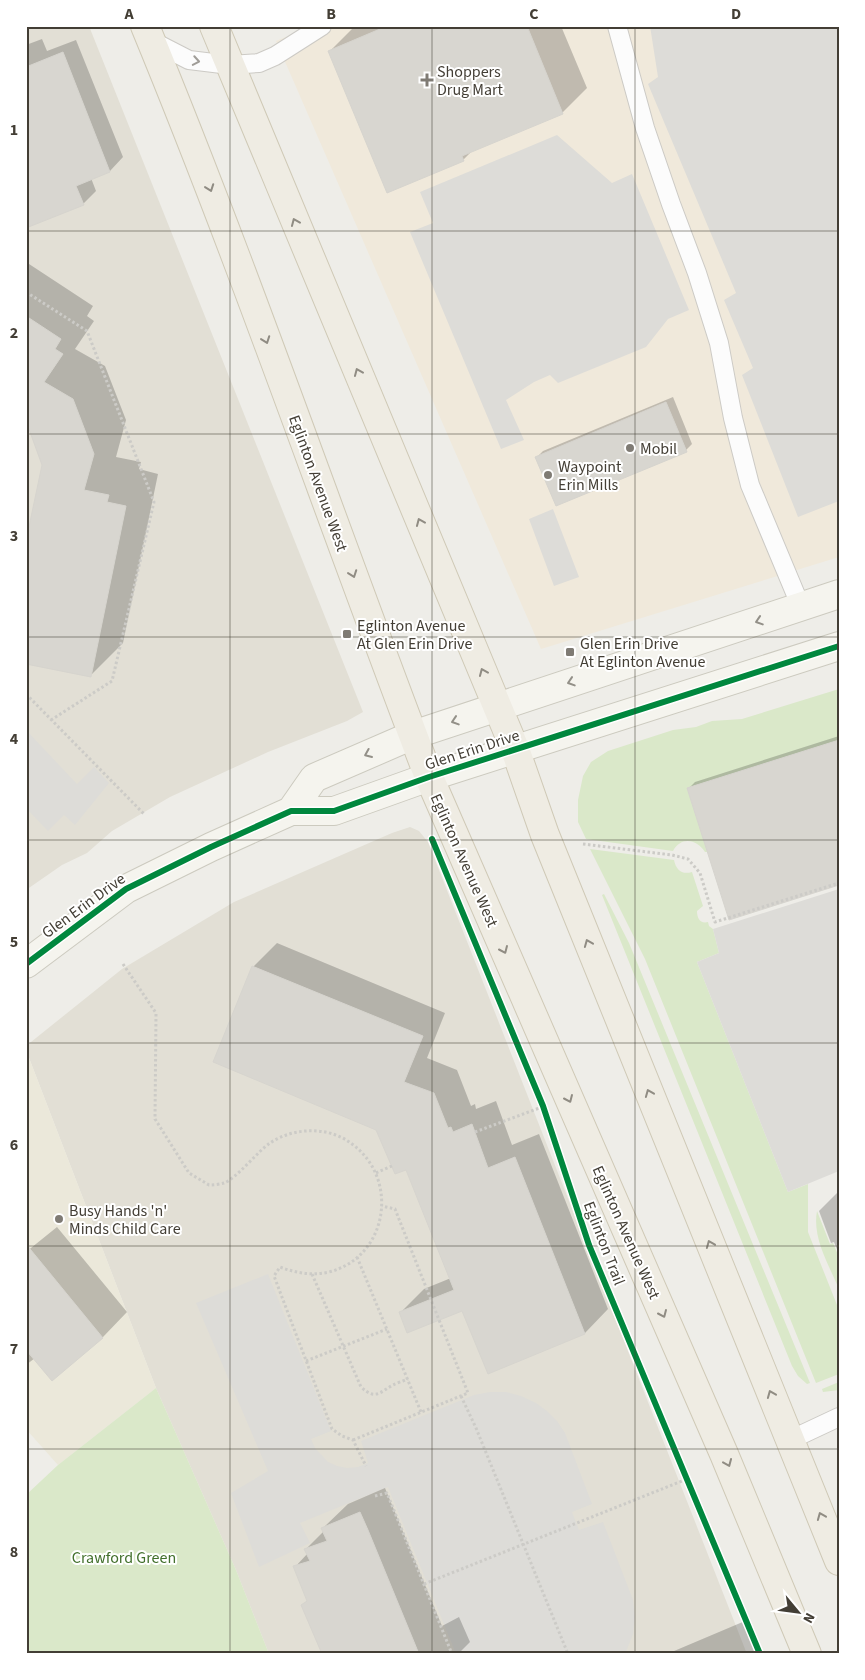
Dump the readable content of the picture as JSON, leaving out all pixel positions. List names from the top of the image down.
{
  "streets": {
    "main road": ["Eglinton Avenue West"],
    "street": ["Glen Erin Drive"],
    "cycle path": ["Eglinton Trail"]
  },
  "crossings": [
    ["Eglinton Avenue West", "Glen Erin Drive"]
  ],
  "parks": ["Crawford Green"],
  "places": {
    "health": ["Shoppers Drug Mart"],
    "other": ["Mobil", "Waypoint Erin Mills", "Busy Hands 'n' Minds Child Care"],
    "transit": ["Eglinton Avenue At Glen Erin Drive", "Glen Erin Drive At Eglinton Avenue"]
  },
  "north": "bottom right",
  "grid": {
    "columns": [
      "A",
      "B",
      "C",
      "D"
    ],
    "rows": [
      "1",
      "2",
      "3",
      "4",
      "5",
      "6",
      "7",
      "8"
    ]
  }
}
